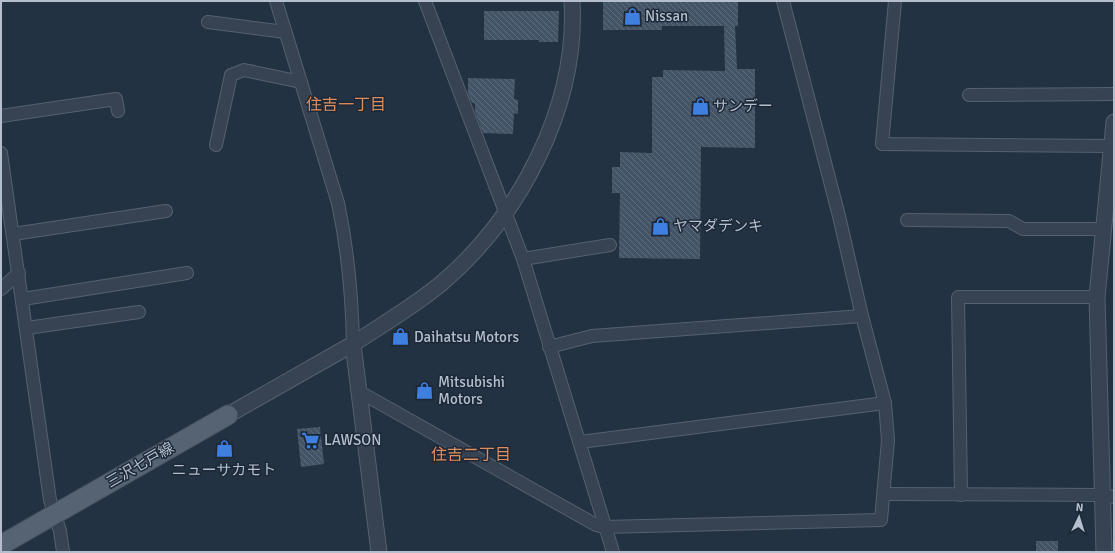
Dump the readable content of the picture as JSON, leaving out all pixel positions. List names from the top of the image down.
{
  "streets": {
    "main road": ["三沢七戸線"]
  },
  "districts": ["住吉一丁目", "住吉二丁目"],
  "places": {
    "shop": [
      "Nissan",
      "サンデー",
      "ヤマダデンキ",
      "Daihatsu Motors",
      "Mitsubishi Motors",
      "ニューサカモト"
    ],
    "supermarket": ["LAWSON"]
  },
  "north": "top"
}
